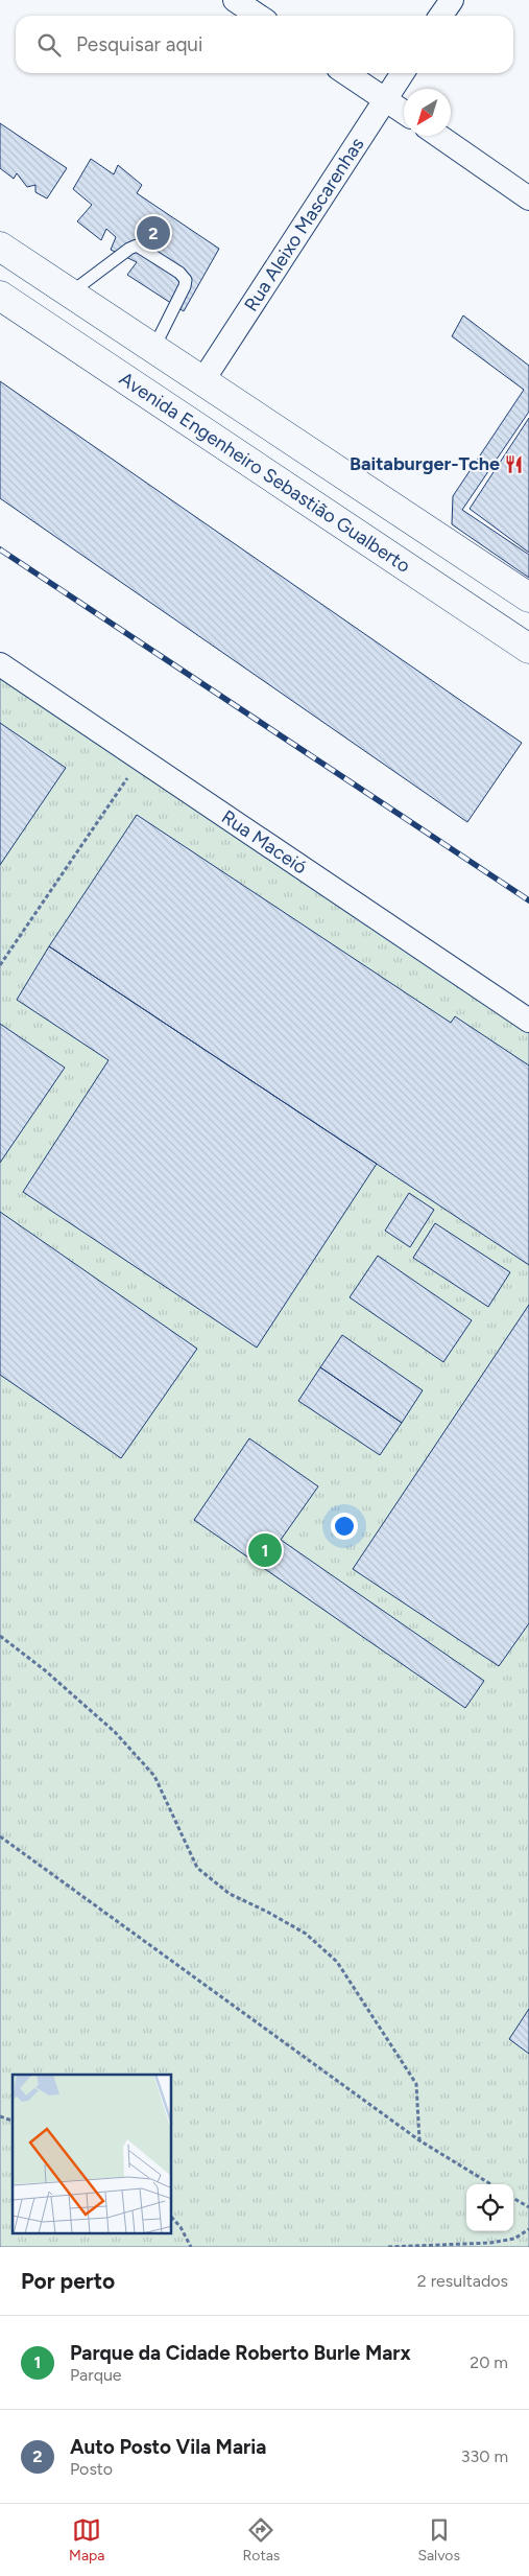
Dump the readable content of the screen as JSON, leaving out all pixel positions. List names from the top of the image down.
{
  "streets": {
    "main road": ["Avenida Engenheiro Sebastião Gualberto"],
    "street": ["Rua Aleixo Mascarenhas", "Rua Maceió"]
  },
  "places": {
    "restaurant": ["Baitaburger-Tche"]
  },
  "north": "bottom left",
  "page": {
    "search": "Pesquisar aqui",
    "pins": ["2", "1"],
    "heading": ["Por perto", "2 resultados"],
    "list": [
      {
        "mark": "1",
        "name": "Parque da Cidade Roberto Burle Marx",
        "note": "Parque",
        "value": "20 m"
      },
      {
        "mark": "2",
        "name": "Auto Posto Vila Maria",
        "note": "Posto",
        "value": "330 m"
      }
    ],
    "nav": ["Mapa", "Rotas", "Salvos"]
  }
}
